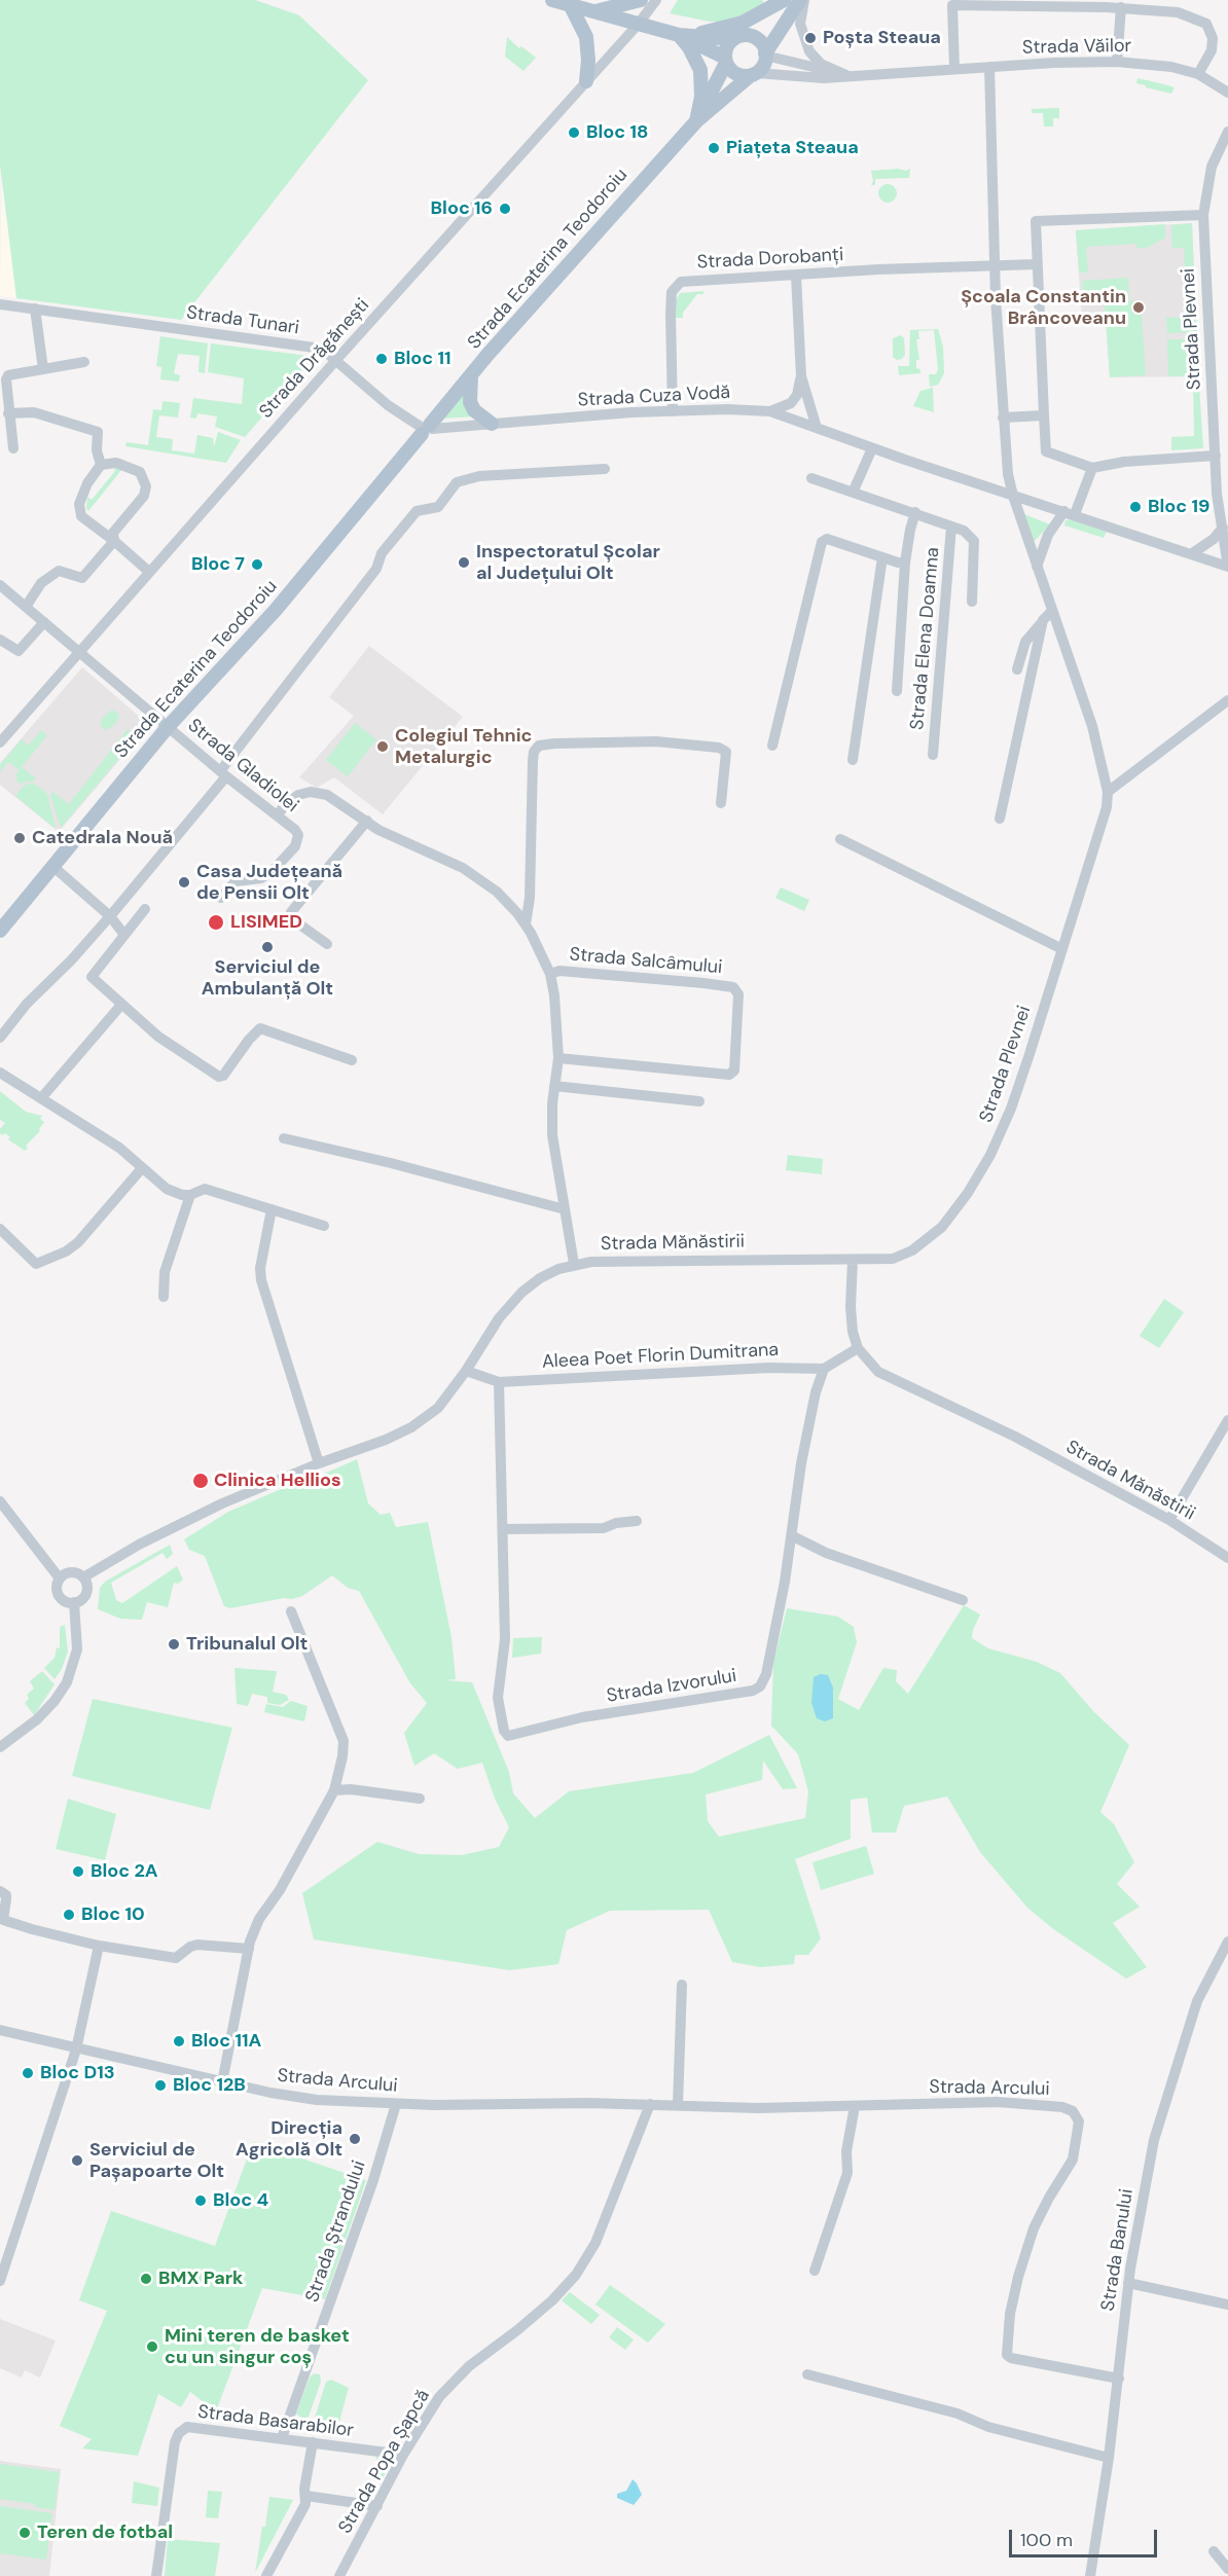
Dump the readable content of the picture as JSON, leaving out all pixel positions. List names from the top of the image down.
{
  "streets": {
    "main road": ["Strada Ecaterina Teodoroiu"],
    "street": [
      "Strada Văilor",
      "Strada Dorobanți",
      "Strada Tunari",
      "Strada Plevnei",
      "Strada Drăgănești",
      "Strada Cuza Vodă",
      "Strada Elena Doamna",
      "Strada Gladiolei",
      "Strada Salcâmului",
      "Strada Mănăstirii",
      "Aleea Poet Florin Dumitrana",
      "Strada Izvorului",
      "Strada Arcului",
      "Strada Ștrandului",
      "Strada Banului",
      "Strada Basarabilor",
      "Strada Popa Șapcă"
    ]
  },
  "crossings": [
    ["Strada Văilor", "Strada Ecaterina Teodoroiu"],
    ["Strada Ecaterina Teodoroiu", "Strada Tunari"],
    ["Strada Ecaterina Teodoroiu", "Strada Cuza Vodă"],
    ["Strada Ecaterina Teodoroiu", "Strada Gladiolei"],
    ["Strada Dorobanți", "Strada Cuza Vodă"],
    ["Strada Tunari", "Strada Drăgănești"],
    ["Strada Tunari", "Strada Cuza Vodă"],
    ["Strada Plevnei", "Strada Cuza Vodă"],
    ["Strada Plevnei", "Strada Mănăstirii"],
    ["Strada Drăgănești", "Strada Gladiolei"],
    ["Strada Gladiolei", "Strada Salcâmului"],
    ["Strada Salcâmului", "Strada Mănăstirii"],
    ["Aleea Poet Florin Dumitrana", "Strada Izvorului"],
    ["Strada Arcului", "Strada Ștrandului"],
    ["Strada Arcului", "Strada Banului"],
    ["Strada Arcului", "Strada Popa Șapcă"],
    ["Strada Ștrandului", "Strada Basarabilor"],
    ["Strada Basarabilor", "Strada Popa Șapcă"]
  ],
  "places": [
    "Poșta Steaua",
    "Bloc 18",
    "Piațeta Steaua",
    "Bloc 16",
    "Școala Constantin Brâncoveanu",
    "Bloc 11",
    "Bloc 19",
    "Inspectoratul Școlar al Județului Olt",
    "Bloc 7",
    "Colegiul Tehnic Metalurgic",
    "Catedrala Nouă",
    "Casa Județeană de Pensii Olt",
    "LISIMED",
    "Serviciul de Ambulanță Olt",
    "Clinica Hellios",
    "Tribunalul Olt",
    "Bloc 2A",
    "Bloc 10",
    "Bloc 11A",
    "Bloc D13",
    "Bloc 12B",
    "Direcția Agricolă Olt",
    "Serviciul de Pașapoarte Olt",
    "Bloc 4",
    "BMX Park",
    "Mini teren de basket cu un singur coș",
    "Teren de fotbal"
  ],
  "scale_bar": "100 m"
}
